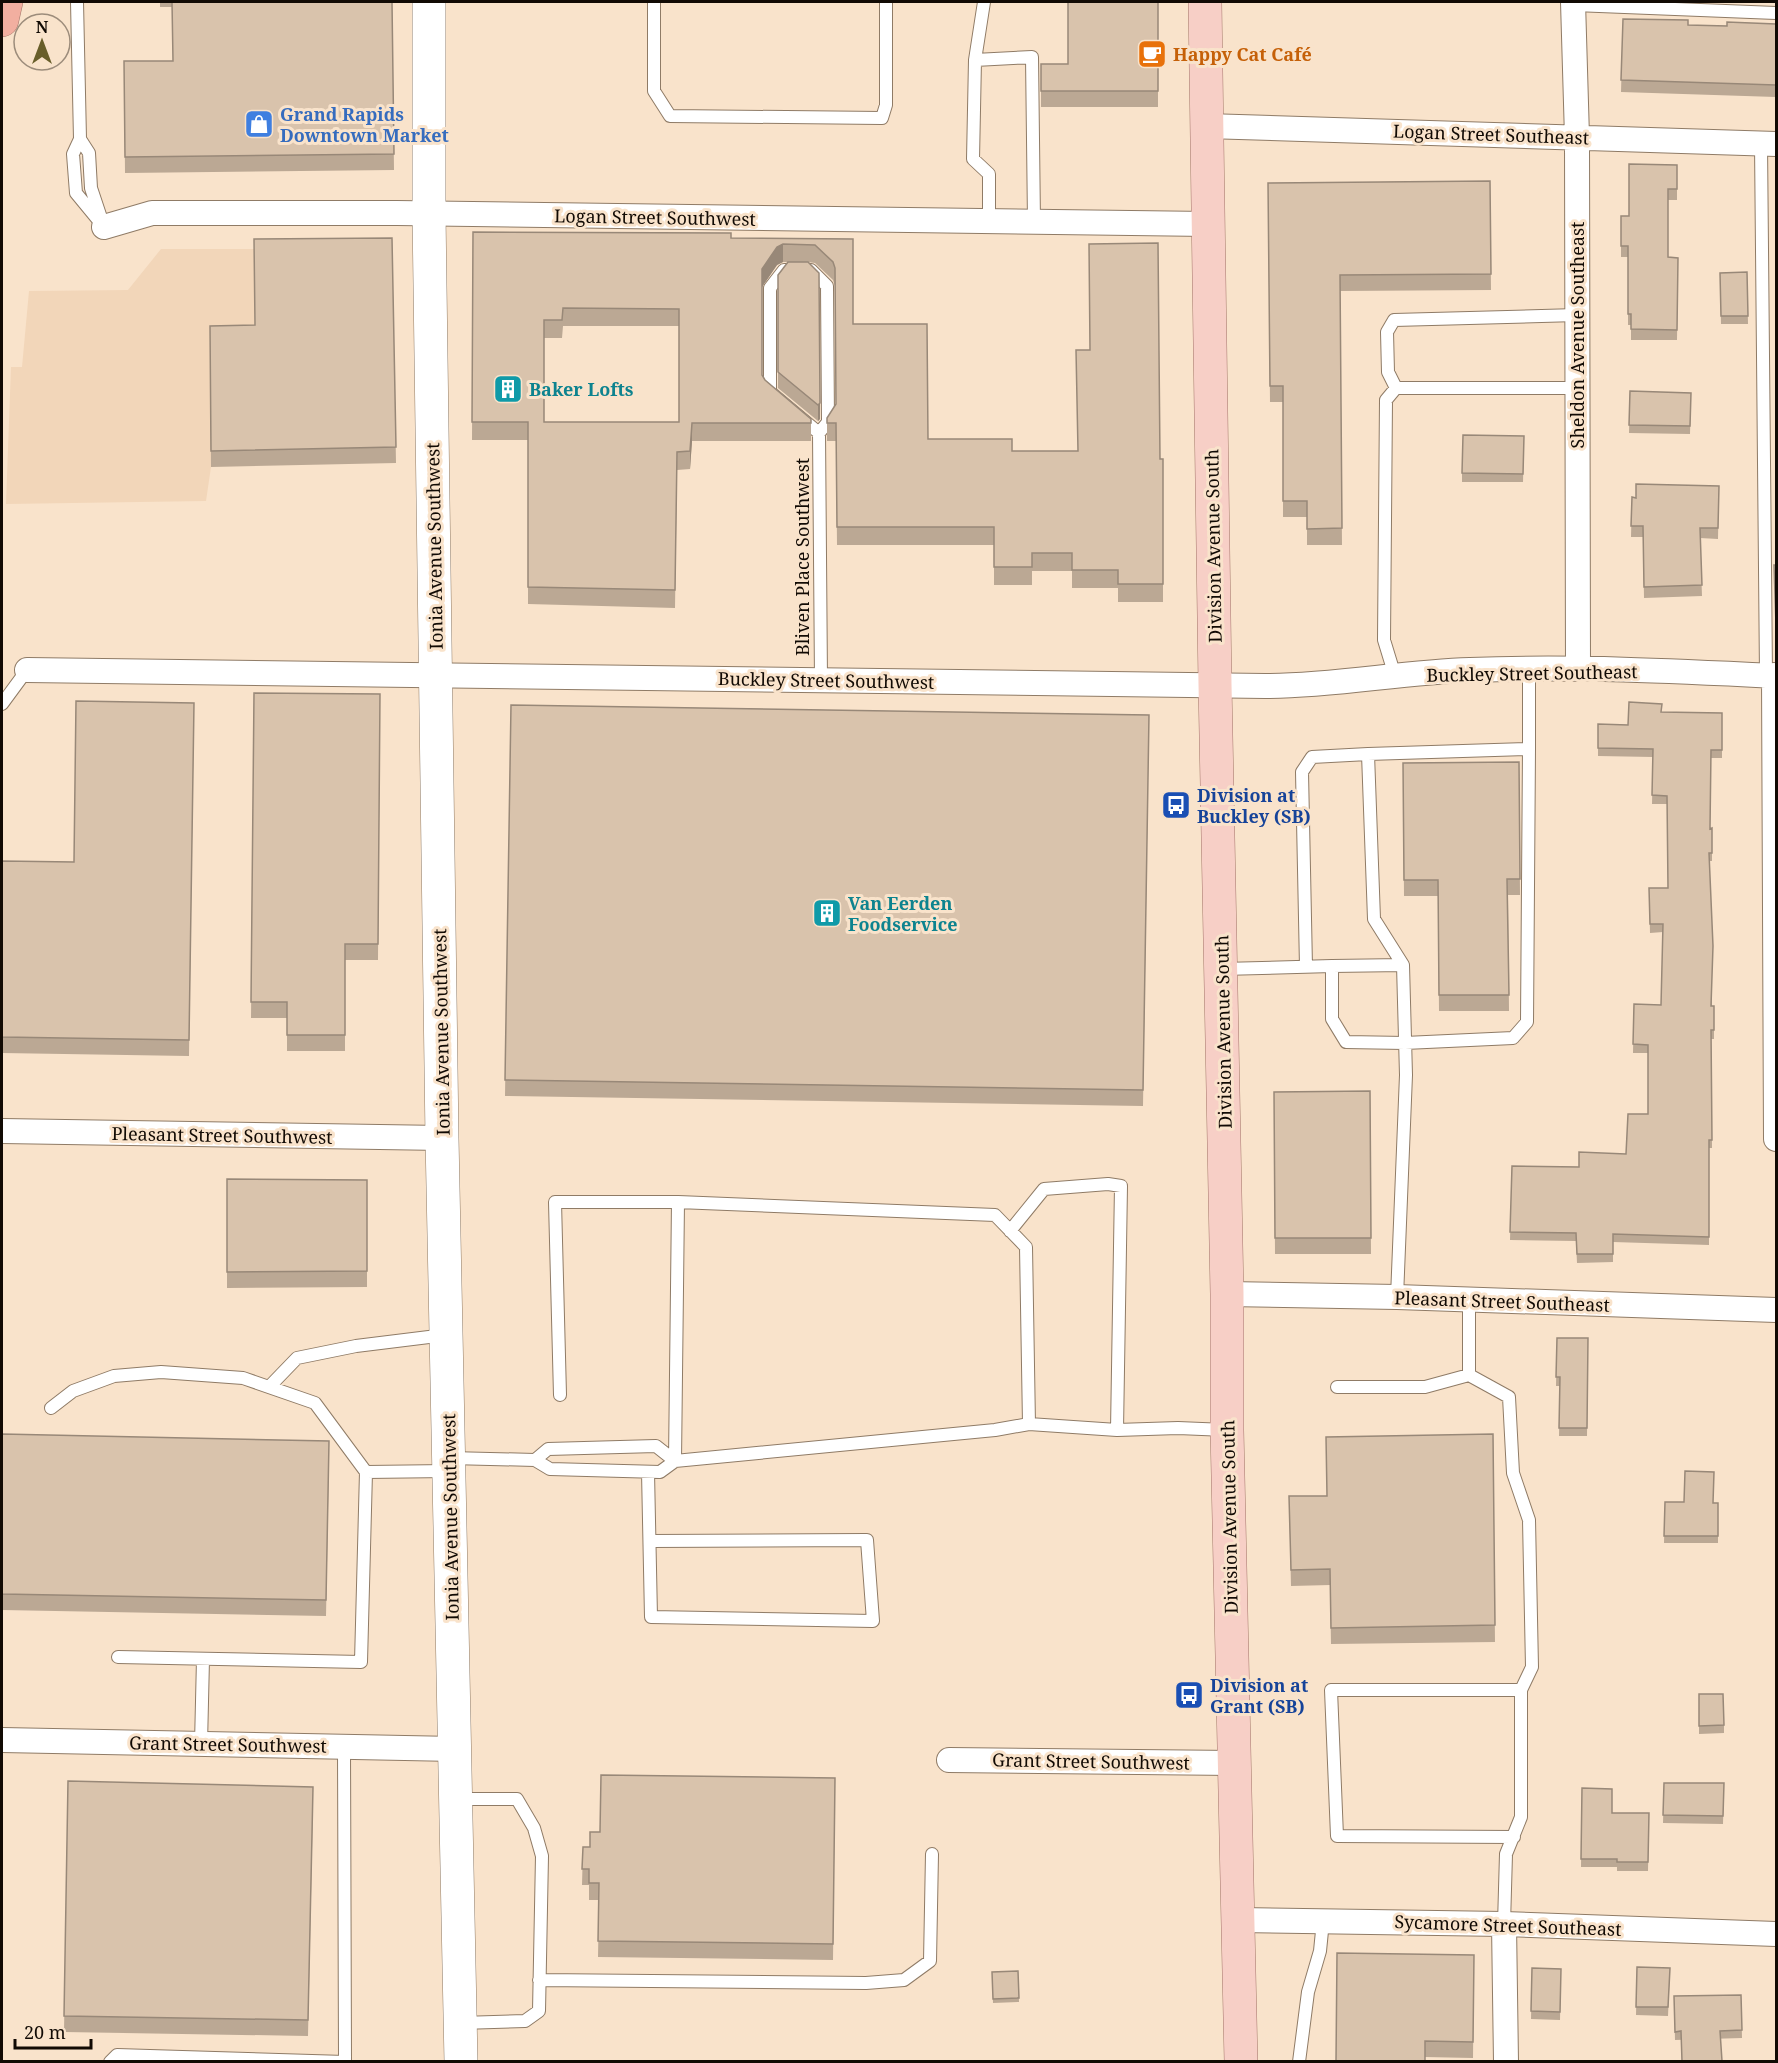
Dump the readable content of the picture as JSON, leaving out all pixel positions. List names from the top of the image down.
{
  "streets": {
    "main road": ["Division Avenue South"],
    "street": [
      "Logan Street Southeast",
      "Logan Street Southwest",
      "Sheldon Avenue Southeast",
      "Ionia Avenue Southwest",
      "Buckley Street Southeast",
      "Buckley Street Southwest",
      "Pleasant Street Southwest",
      "Pleasant Street Southeast",
      "Grant Street Southwest",
      "Sycamore Street Southeast"
    ],
    "lane": ["Bliven Place Southwest"]
  },
  "crossings": [
    ["Logan Street Southeast", "Sheldon Avenue Southeast"],
    ["Logan Street Southeast", "Division Avenue South"],
    ["Logan Street Southwest", "Ionia Avenue Southwest"],
    ["Logan Street Southwest", "Division Avenue South"],
    ["Sheldon Avenue Southeast", "Buckley Street Southeast"],
    ["Ionia Avenue Southwest", "Buckley Street Southwest"],
    ["Ionia Avenue Southwest", "Pleasant Street Southwest"],
    ["Ionia Avenue Southwest", "Grant Street Southwest"],
    ["Division Avenue South", "Buckley Street Southeast"],
    ["Division Avenue South", "Buckley Street Southwest"],
    ["Division Avenue South", "Pleasant Street Southeast"],
    ["Division Avenue South", "Grant Street Southwest"],
    ["Division Avenue South", "Sycamore Street Southeast"],
    ["Bliven Place Southwest", "Buckley Street Southwest"],
    ["Buckley Street Southeast", "Buckley Street Southwest"]
  ],
  "places": {
    "cafe": ["Happy Cat Café"],
    "shop": ["Grand Rapids Downtown Market"],
    "building": ["Baker Lofts", "Van Eerden Foodservice"],
    "bus stop": ["Division at Buckley (SB)", "Division at Grant (SB)"]
  },
  "scale_bar": "20 m",
  "north": "top"
}
